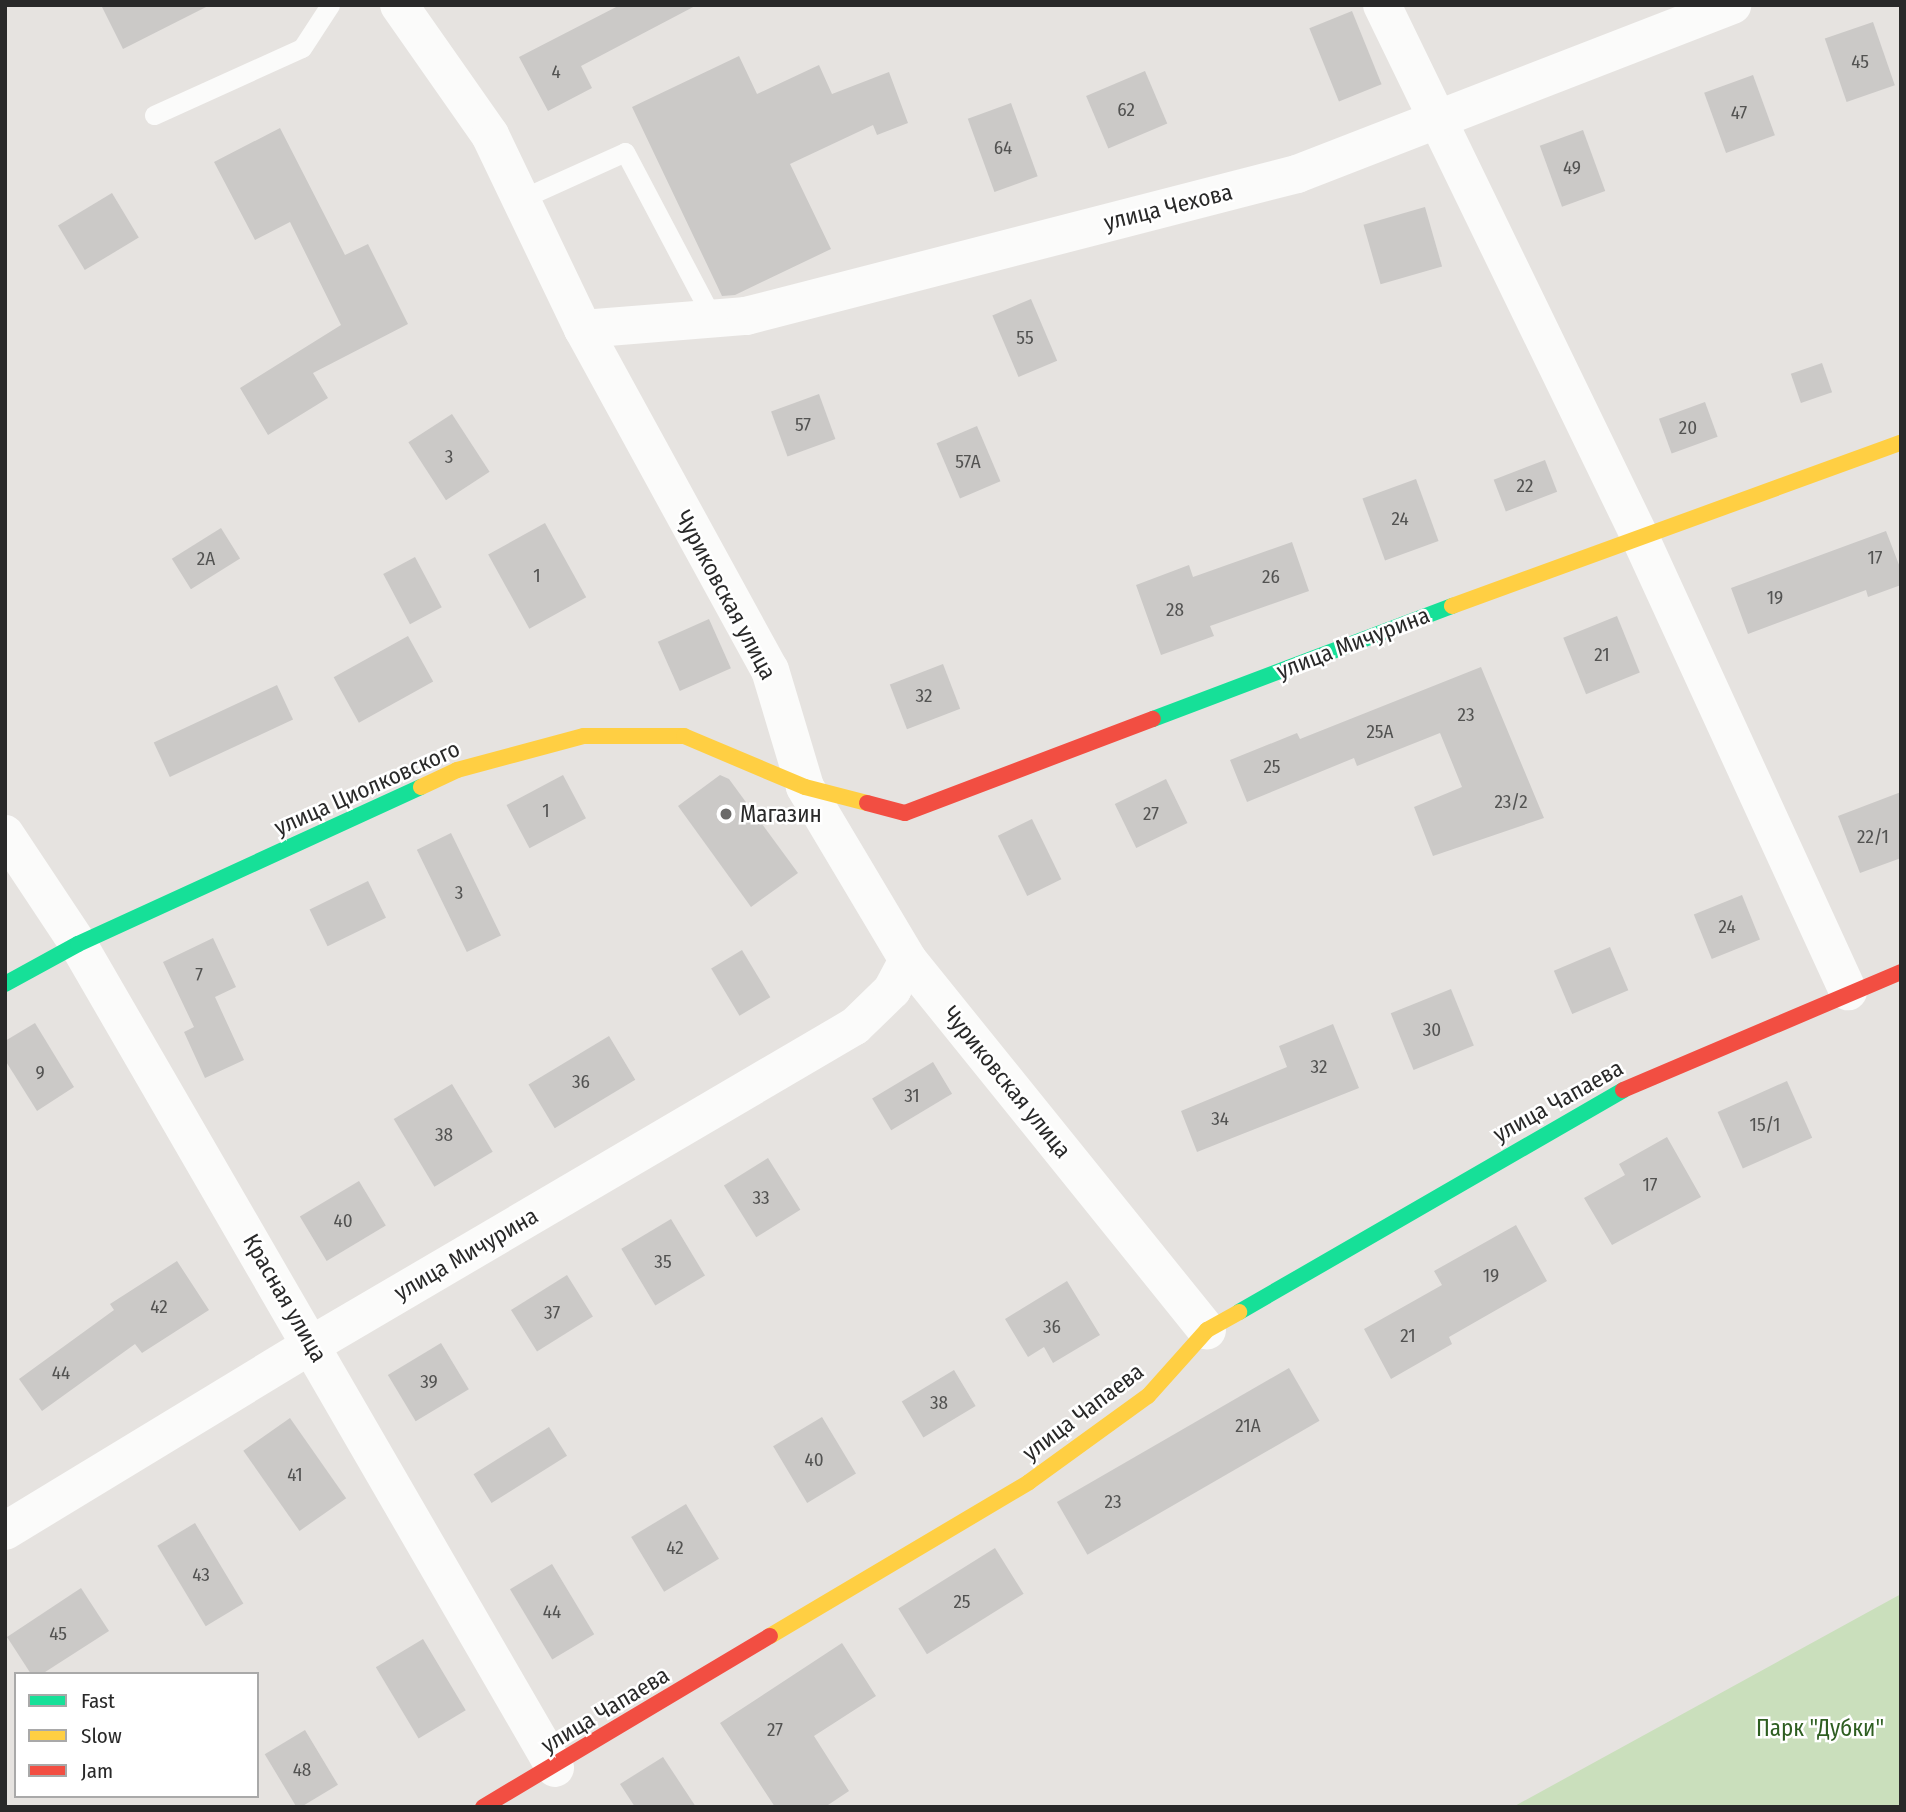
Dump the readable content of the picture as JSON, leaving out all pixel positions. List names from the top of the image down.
{
  "streets": {
    "street": [
      "улица Чехова",
      "Чуриковская улица",
      "улица Мичурина",
      "улица Циолковского",
      "улица Чапаева",
      "Красная улица"
    ]
  },
  "crossings": [
    ["улица Чехова", "Чуриковская улица"],
    ["Чуриковская улица", "улица Мичурина"],
    ["Чуриковская улица", "улица Циолковского"],
    ["Чуриковская улица", "улица Чапаева"],
    ["улица Мичурина", "улица Циолковского"],
    ["улица Мичурина", "Красная улица"],
    ["улица Циолковского", "Красная улица"],
    ["улица Чапаева", "Красная улица"]
  ],
  "parks": ["Парк \"Дубки\""],
  "places": ["Магазин"],
  "house_numbers": [
    "45",
    "4",
    "62",
    "47",
    "64",
    "49",
    "55",
    "57",
    "20",
    "3",
    "57А",
    "22",
    "24",
    "17",
    "2А",
    "1",
    "26",
    "19",
    "28",
    "21",
    "32",
    "23",
    "25А",
    "25",
    "23/2",
    "1",
    "27",
    "22/1",
    "3",
    "24",
    "7",
    "30",
    "32",
    "9",
    "36",
    "31",
    "34",
    "15/1",
    "38",
    "17",
    "33",
    "40",
    "35",
    "19",
    "42",
    "37",
    "36",
    "21",
    "44",
    "39",
    "38",
    "21А",
    "40",
    "41",
    "23",
    "42",
    "43",
    "25",
    "44",
    "45",
    "27",
    "48"
  ],
  "legend": ["Fast", "Slow", "Jam"]
}
